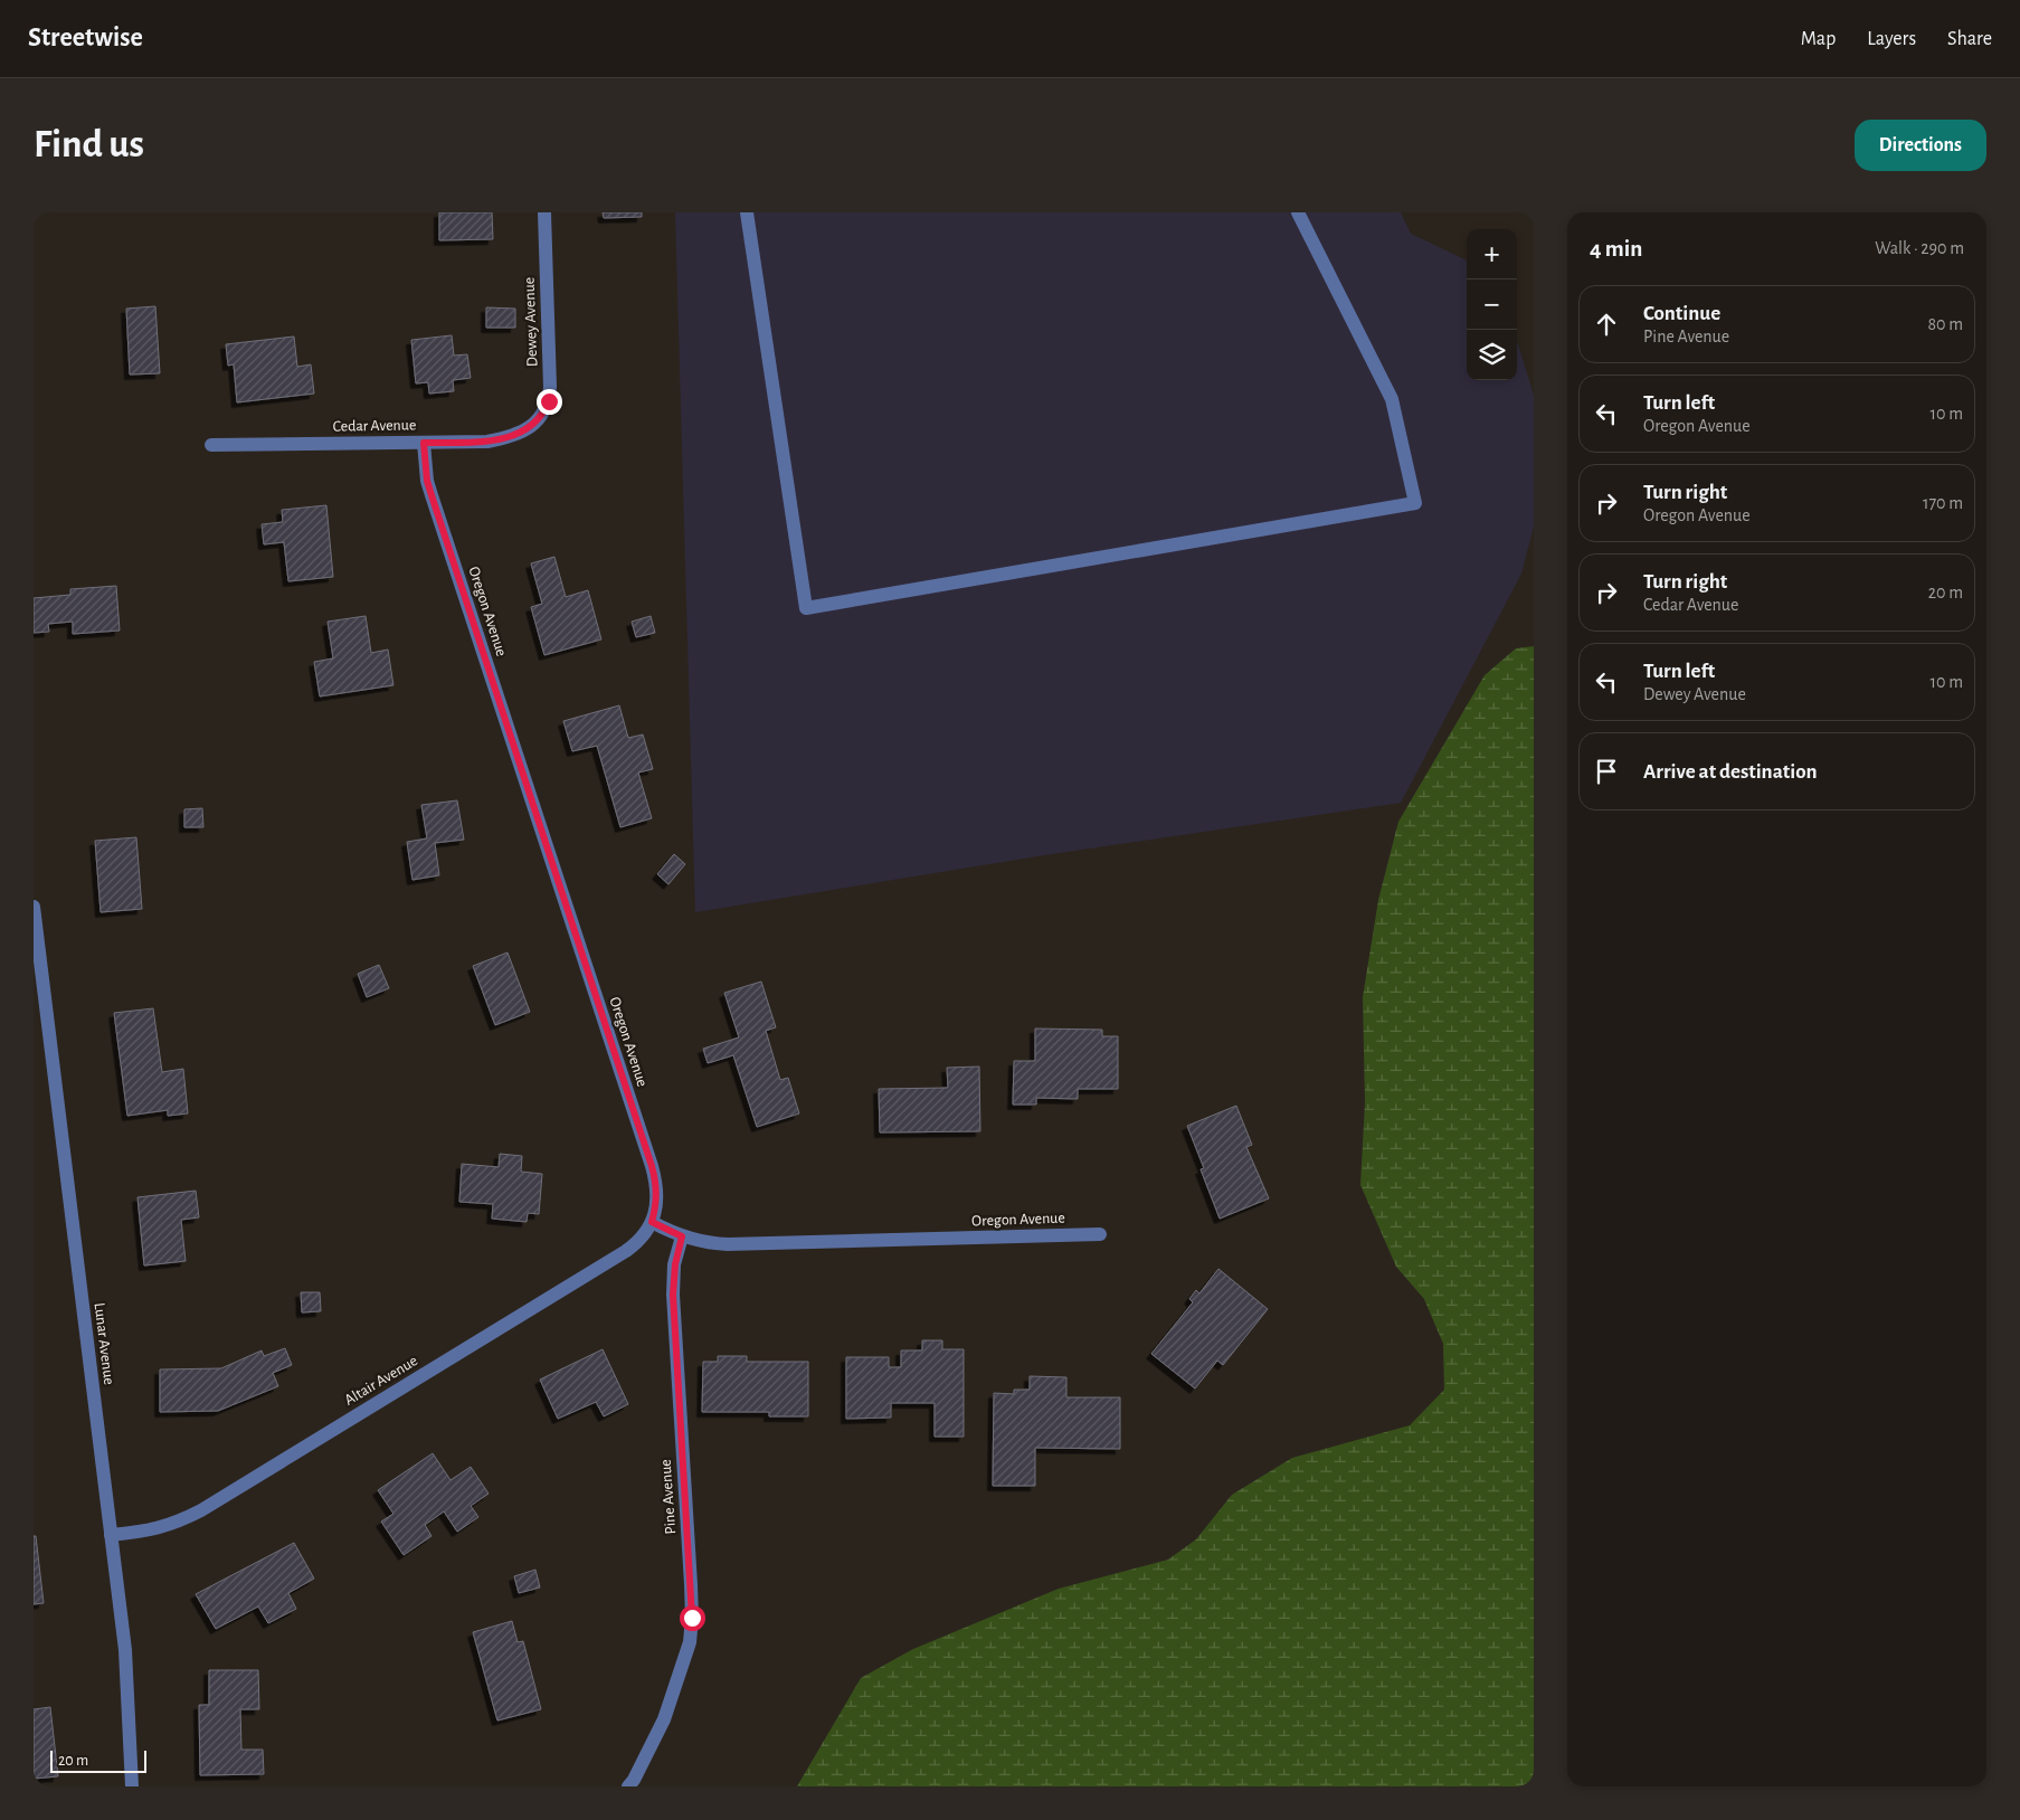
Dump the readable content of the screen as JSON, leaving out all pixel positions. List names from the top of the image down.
{
  "streets": {
    "street": [
      "Dewey Avenue",
      "Cedar Avenue",
      "Oregon Avenue",
      "Lunar Avenue",
      "Altair Avenue",
      "Pine Avenue"
    ]
  },
  "crossings": [
    ["Dewey Avenue", "Cedar Avenue"],
    ["Cedar Avenue", "Oregon Avenue"],
    ["Oregon Avenue", "Altair Avenue"],
    ["Oregon Avenue", "Pine Avenue"],
    ["Lunar Avenue", "Altair Avenue"]
  ],
  "scale_bar": "20 m",
  "page": {
    "header": "Streetwise",
    "nav": ["Map", "Layers", "Share"],
    "buttons": "Directions",
    "title": "Find us",
    "heading": ["4 min", "Walk · 290 m"],
    "map_buttons": ["+", "−"],
    "list": [
      ["Continue", "Pine Avenue", "80 m"],
      ["Turn left", "Oregon Avenue", "10 m"],
      ["Turn right", "Oregon Avenue", "170 m"],
      ["Turn right", "Cedar Avenue", "20 m"],
      ["Turn left", "Dewey Avenue", "10 m"],
      "Arrive at destination"
    ],
    "scale": "20 m"
  }
}
